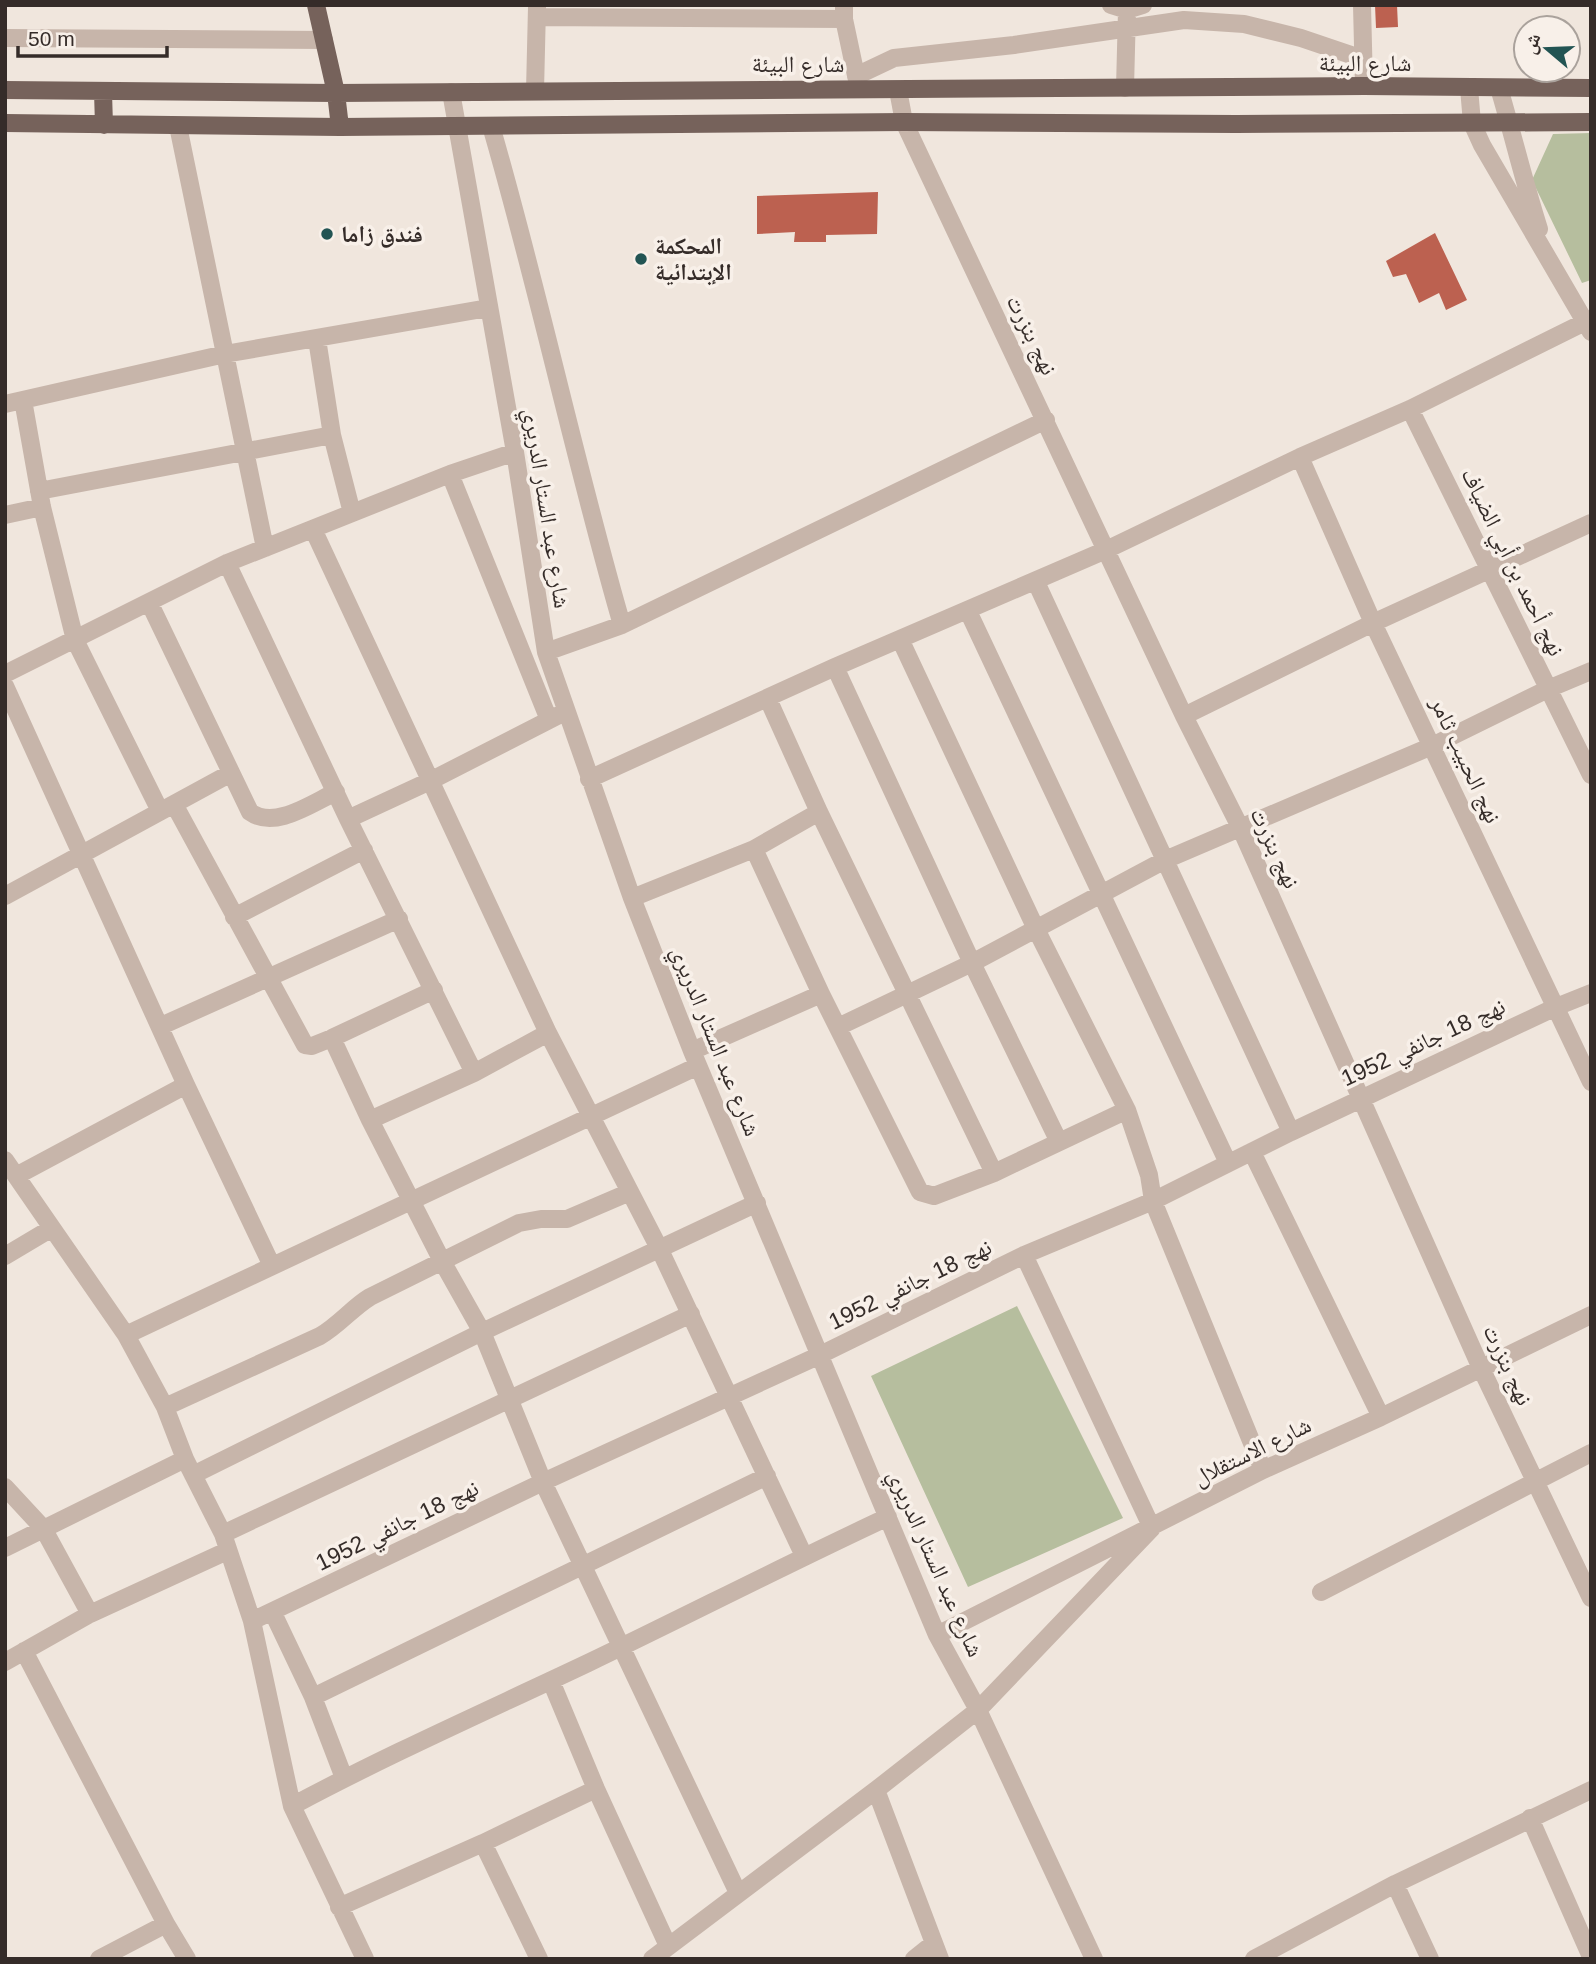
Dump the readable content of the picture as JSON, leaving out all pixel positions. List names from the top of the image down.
{
  "streets": {
    "main road": ["شارع البيئة"],
    "street": [
      "نهج بنزرت",
      "شارع عبد الستار الدريري",
      "نهج أحمد بن أبي الضياف",
      "نهج الحبيب ثامر",
      "نهج 18 جانفي 1952",
      "شارع الاستقلال"
    ]
  },
  "crossings": [
    ["شارع البيئة", "نهج بنزرت"],
    ["شارع البيئة", "شارع عبد الستار الدريري"],
    ["نهج بنزرت", "نهج 18 جانفي 1952"],
    ["نهج بنزرت", "شارع الاستقلال"],
    ["شارع عبد الستار الدريري", "نهج 18 جانفي 1952"],
    ["شارع عبد الستار الدريري", "شارع الاستقلال"],
    ["نهج الحبيب ثامر", "نهج 18 جانفي 1952"]
  ],
  "places": ["فندق زاما", "المحكمة الإبتدائية"],
  "scale_bar": "50 m",
  "north": "left"
}
